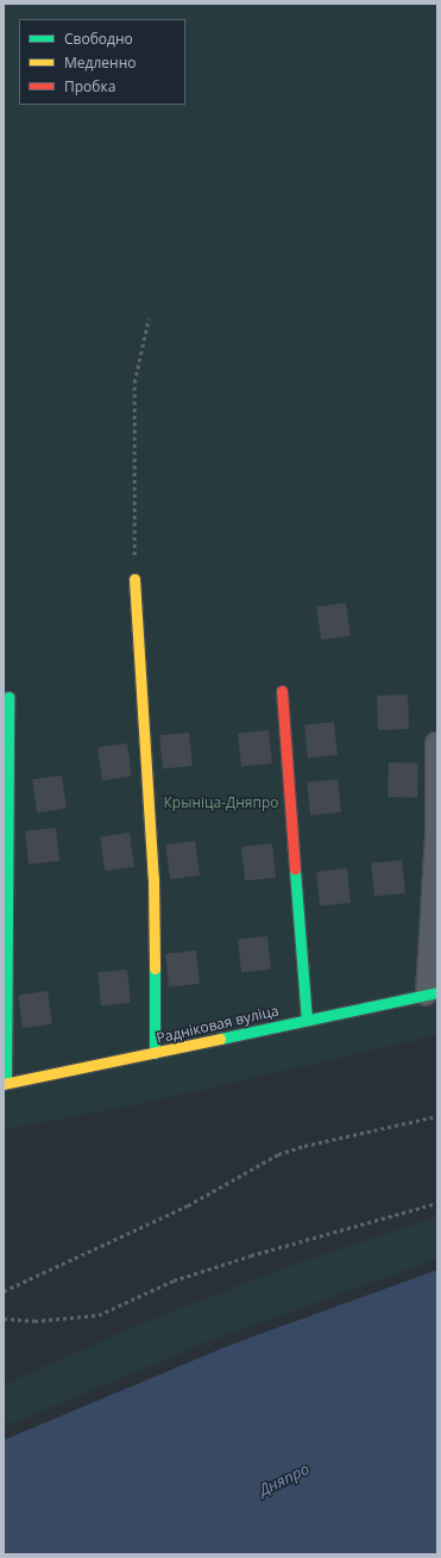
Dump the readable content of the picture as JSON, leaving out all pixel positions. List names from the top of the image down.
{
  "streets": {
    "street": ["Радніковая вуліца"]
  },
  "water": ["Дняпро"],
  "parks": ["Крыніца-Дняпро"],
  "legend": ["Свободно", "Медленно", "Пробка"]
}
